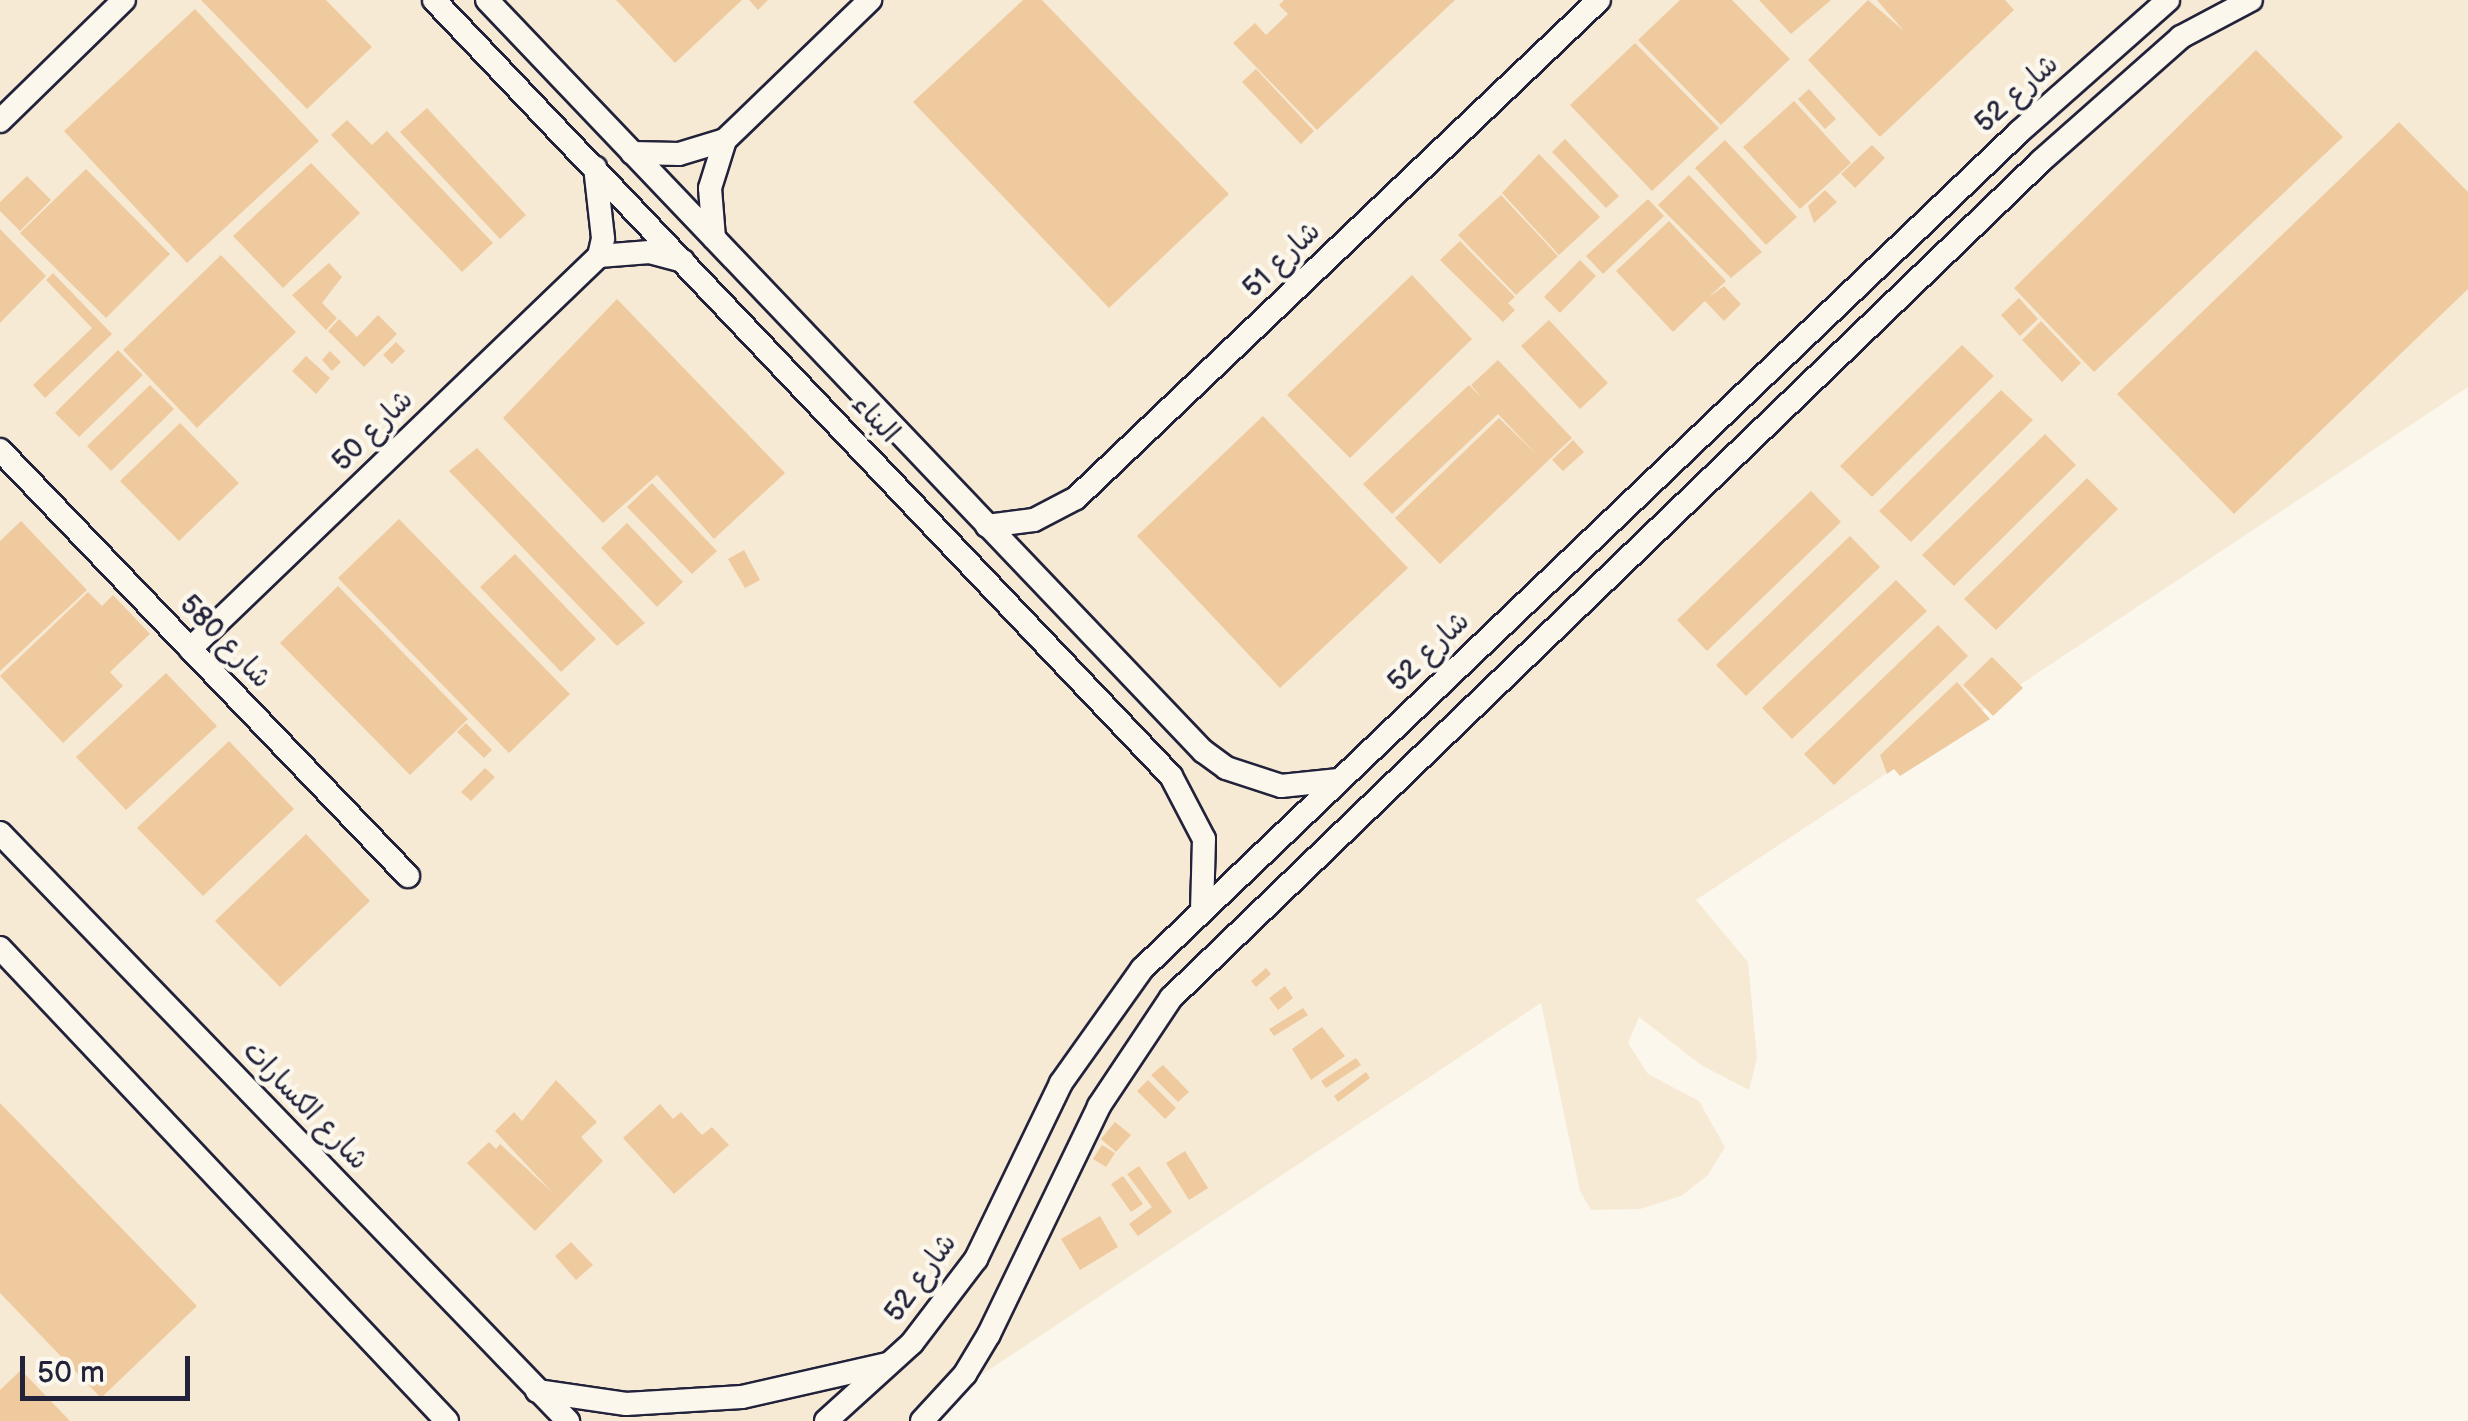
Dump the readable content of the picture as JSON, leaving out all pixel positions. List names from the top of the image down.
{
  "streets": {
    "street": [
      "شارع 52",
      "شارع 51",
      "البناء",
      "شارع 50",
      "شارع 580",
      "شارع الكسارات"
    ]
  },
  "crossings": [
    ["شارع 52", "البناء"],
    ["شارع 51", "البناء"],
    ["شارع 50", "شارع 580"]
  ],
  "scale_bar": "50 m"
}
